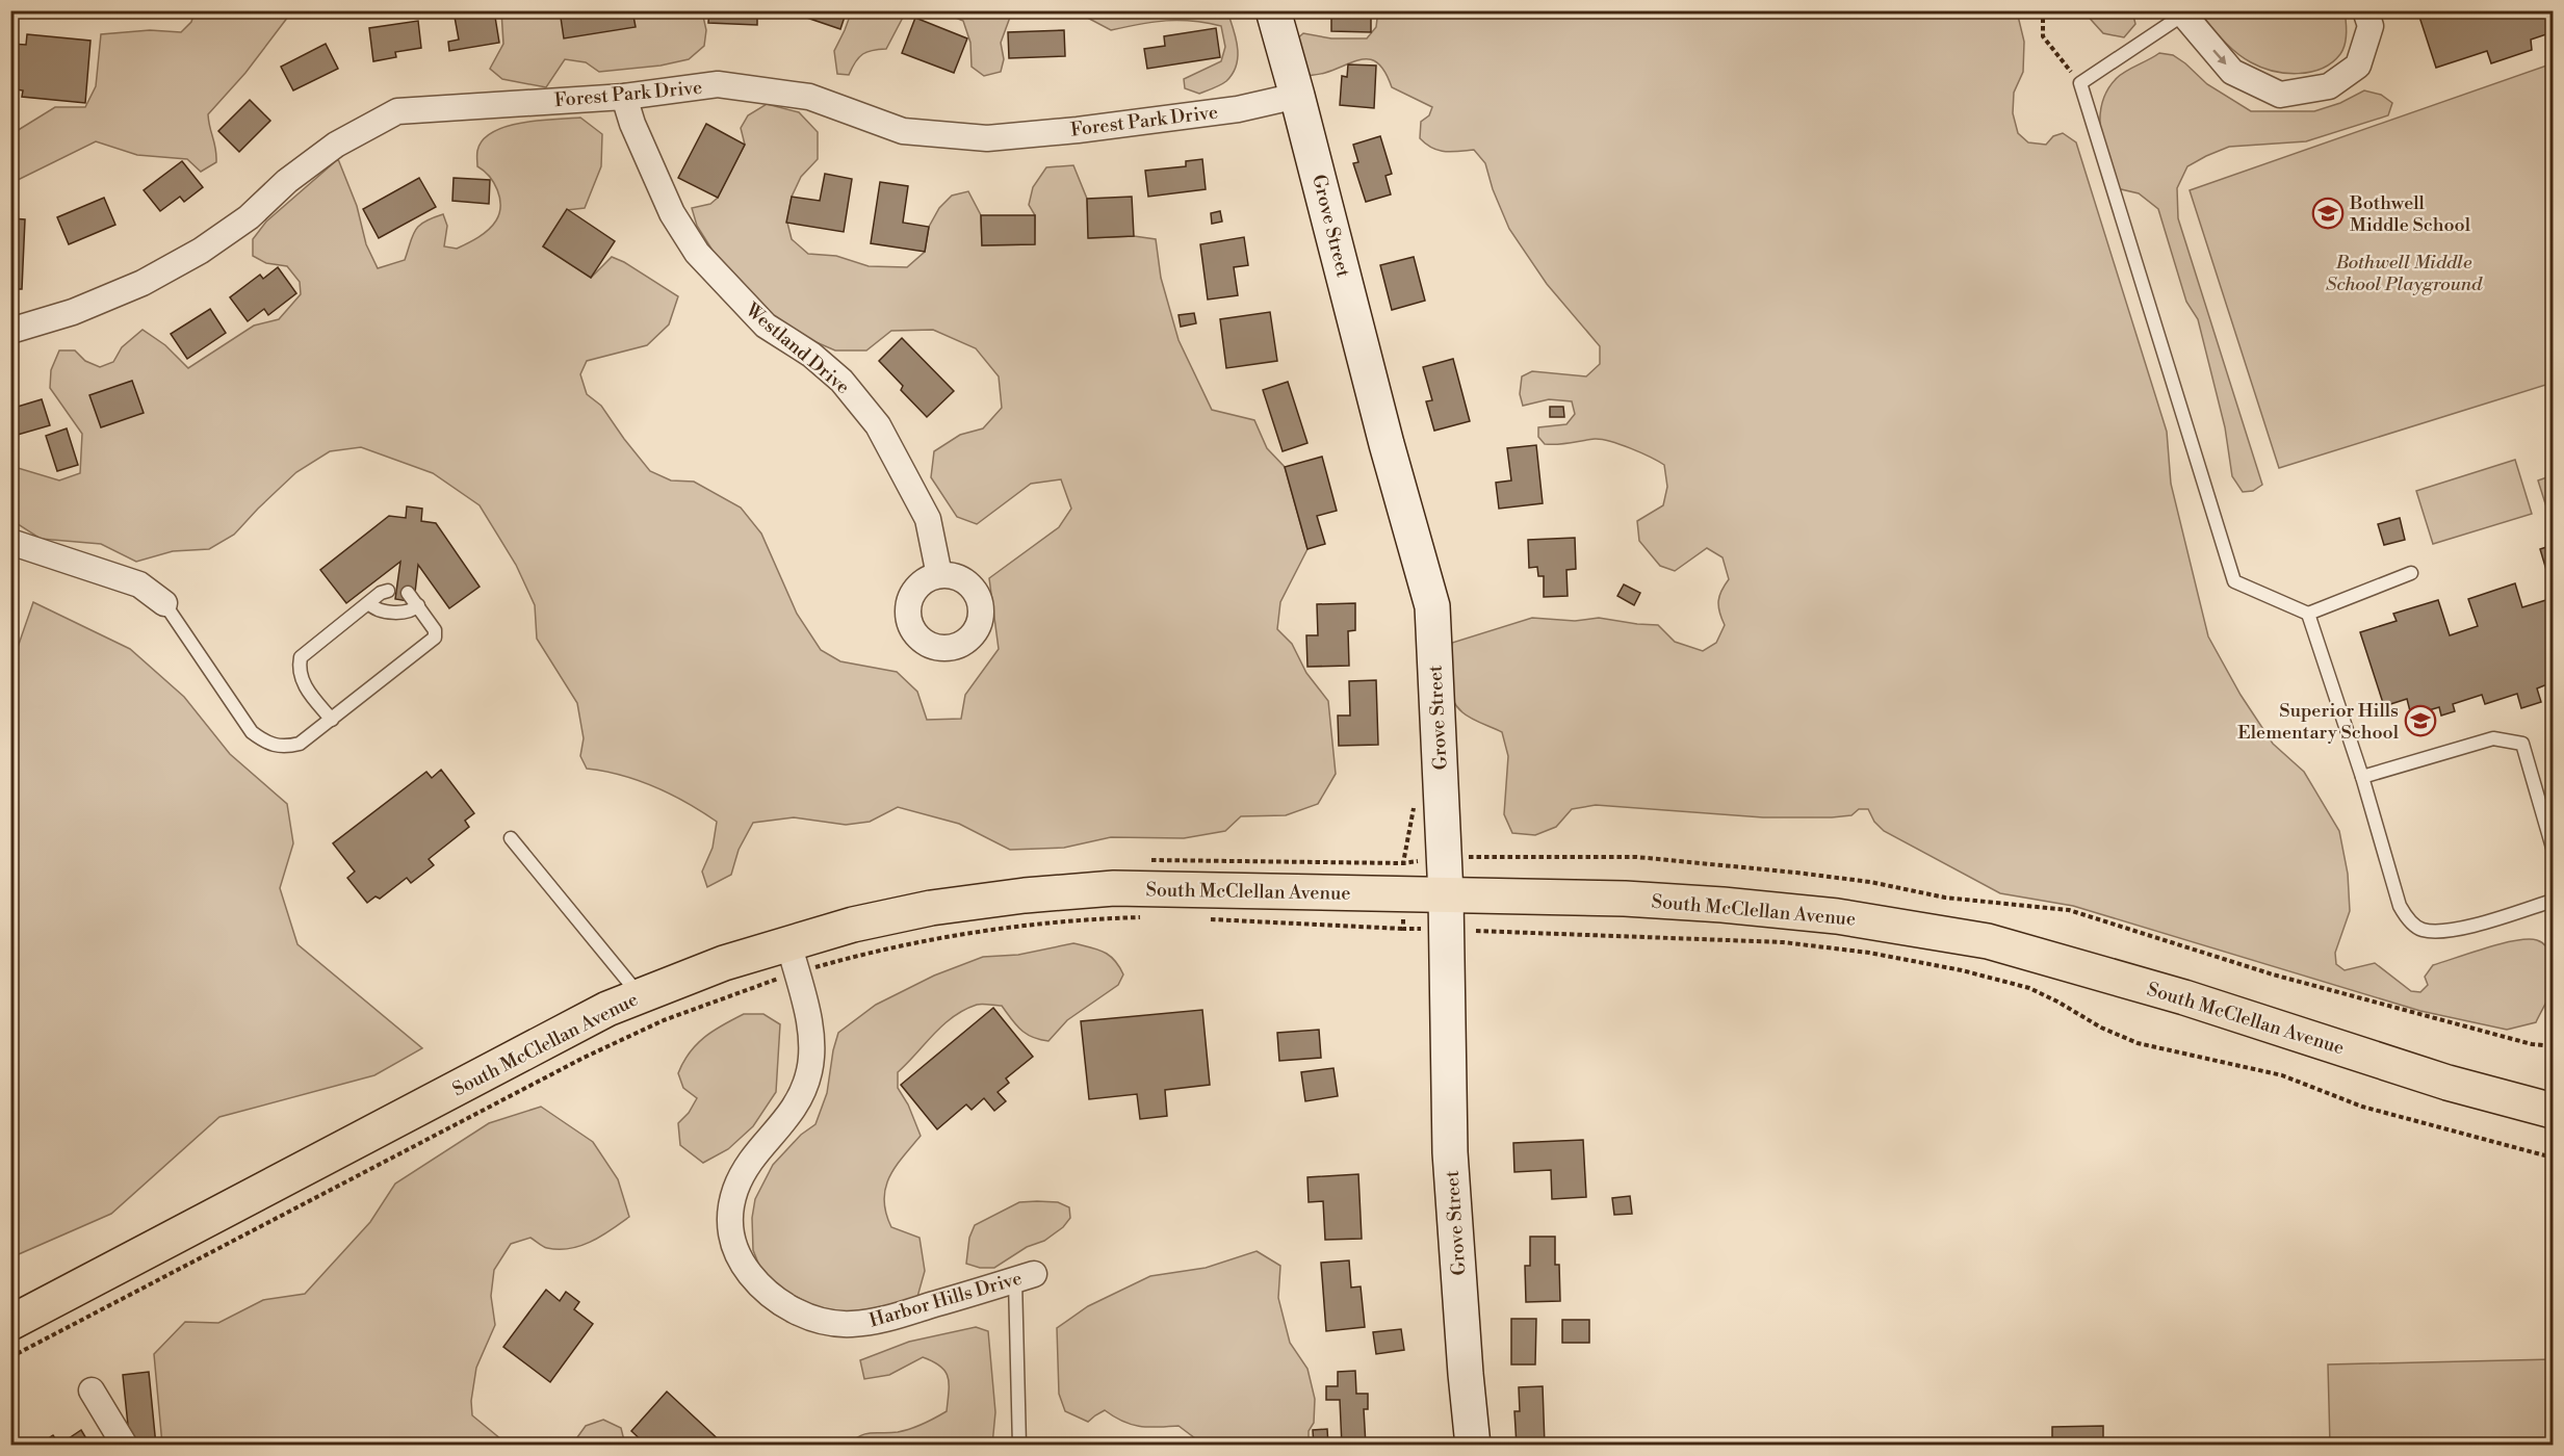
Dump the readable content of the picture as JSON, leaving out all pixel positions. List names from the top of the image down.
{
  "streets": {
    "main road": ["Grove Street", "South McClellan Avenue"],
    "street": ["Forest Park Drive", "Westland Drive", "Harbor Hills Drive"]
  },
  "crossings": [
    ["Forest Park Drive", "Grove Street"],
    ["Forest Park Drive", "Westland Drive"],
    ["Grove Street", "South McClellan Avenue"],
    ["South McClellan Avenue", "Harbor Hills Drive"]
  ],
  "parks": ["Bothwell Middle School Playground"],
  "places": {
    "school or university": ["Bothwell Middle School", "Superior Hills Elementary School"]
  }
}
